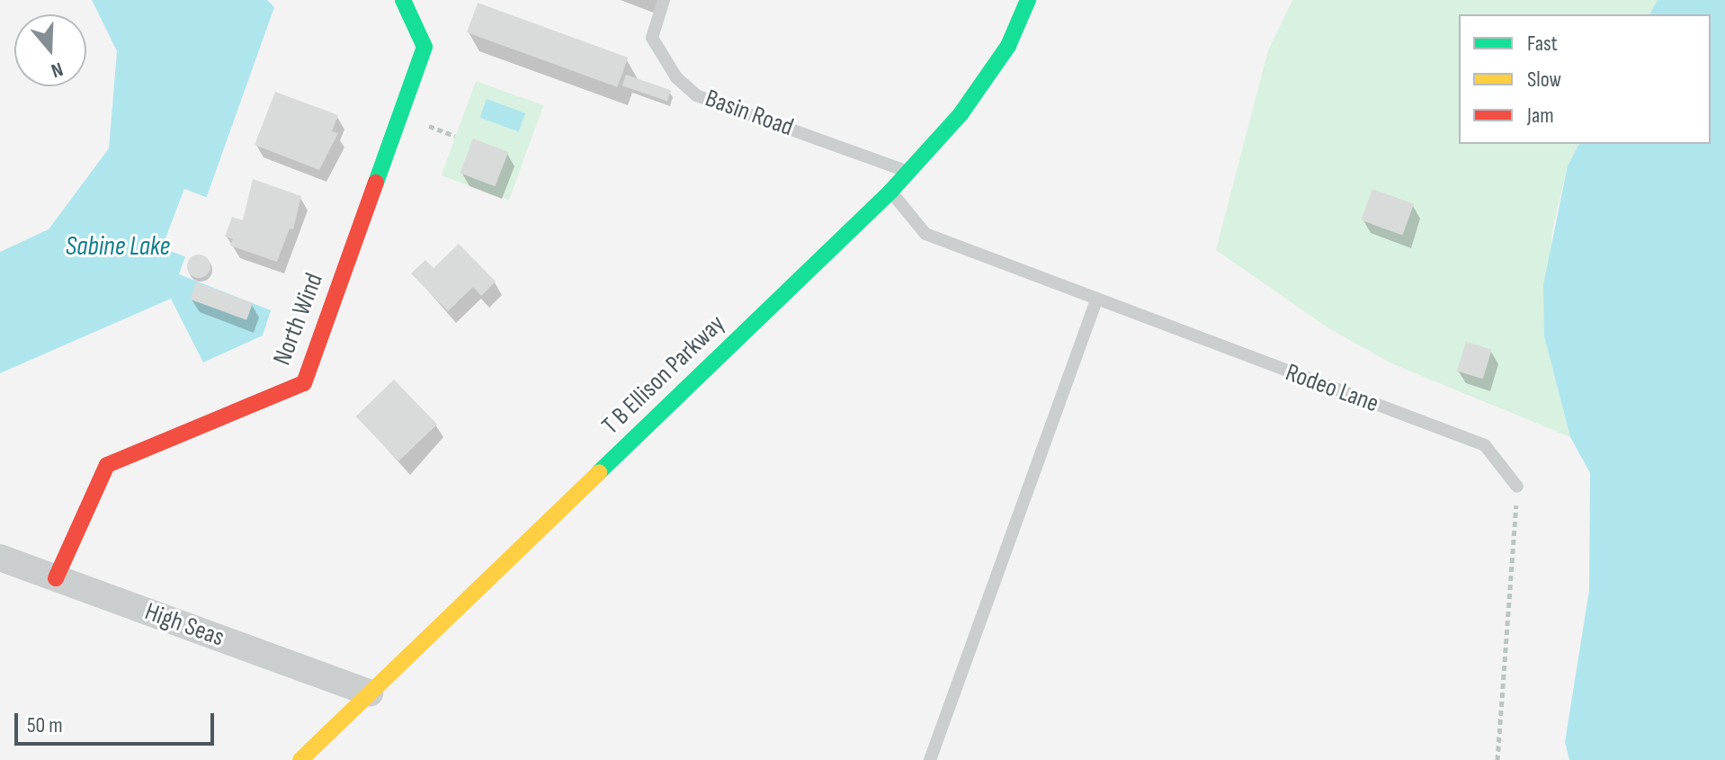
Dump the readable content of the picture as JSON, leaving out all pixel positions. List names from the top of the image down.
{
  "streets": {
    "street": ["North Wind", "T B Ellison Parkway", "High Seas"],
    "lane": ["Basin Road", "Rodeo Lane"]
  },
  "crossings": [
    ["Basin Road", "T B Ellison Parkway"],
    ["North Wind", "High Seas"],
    ["T B Ellison Parkway", "Rodeo Lane"],
    ["T B Ellison Parkway", "High Seas"]
  ],
  "water": ["Sabine Lake"],
  "legend": ["Fast", "Slow", "Jam"],
  "scale_bar": "50 m",
  "north": "bottom"
}
